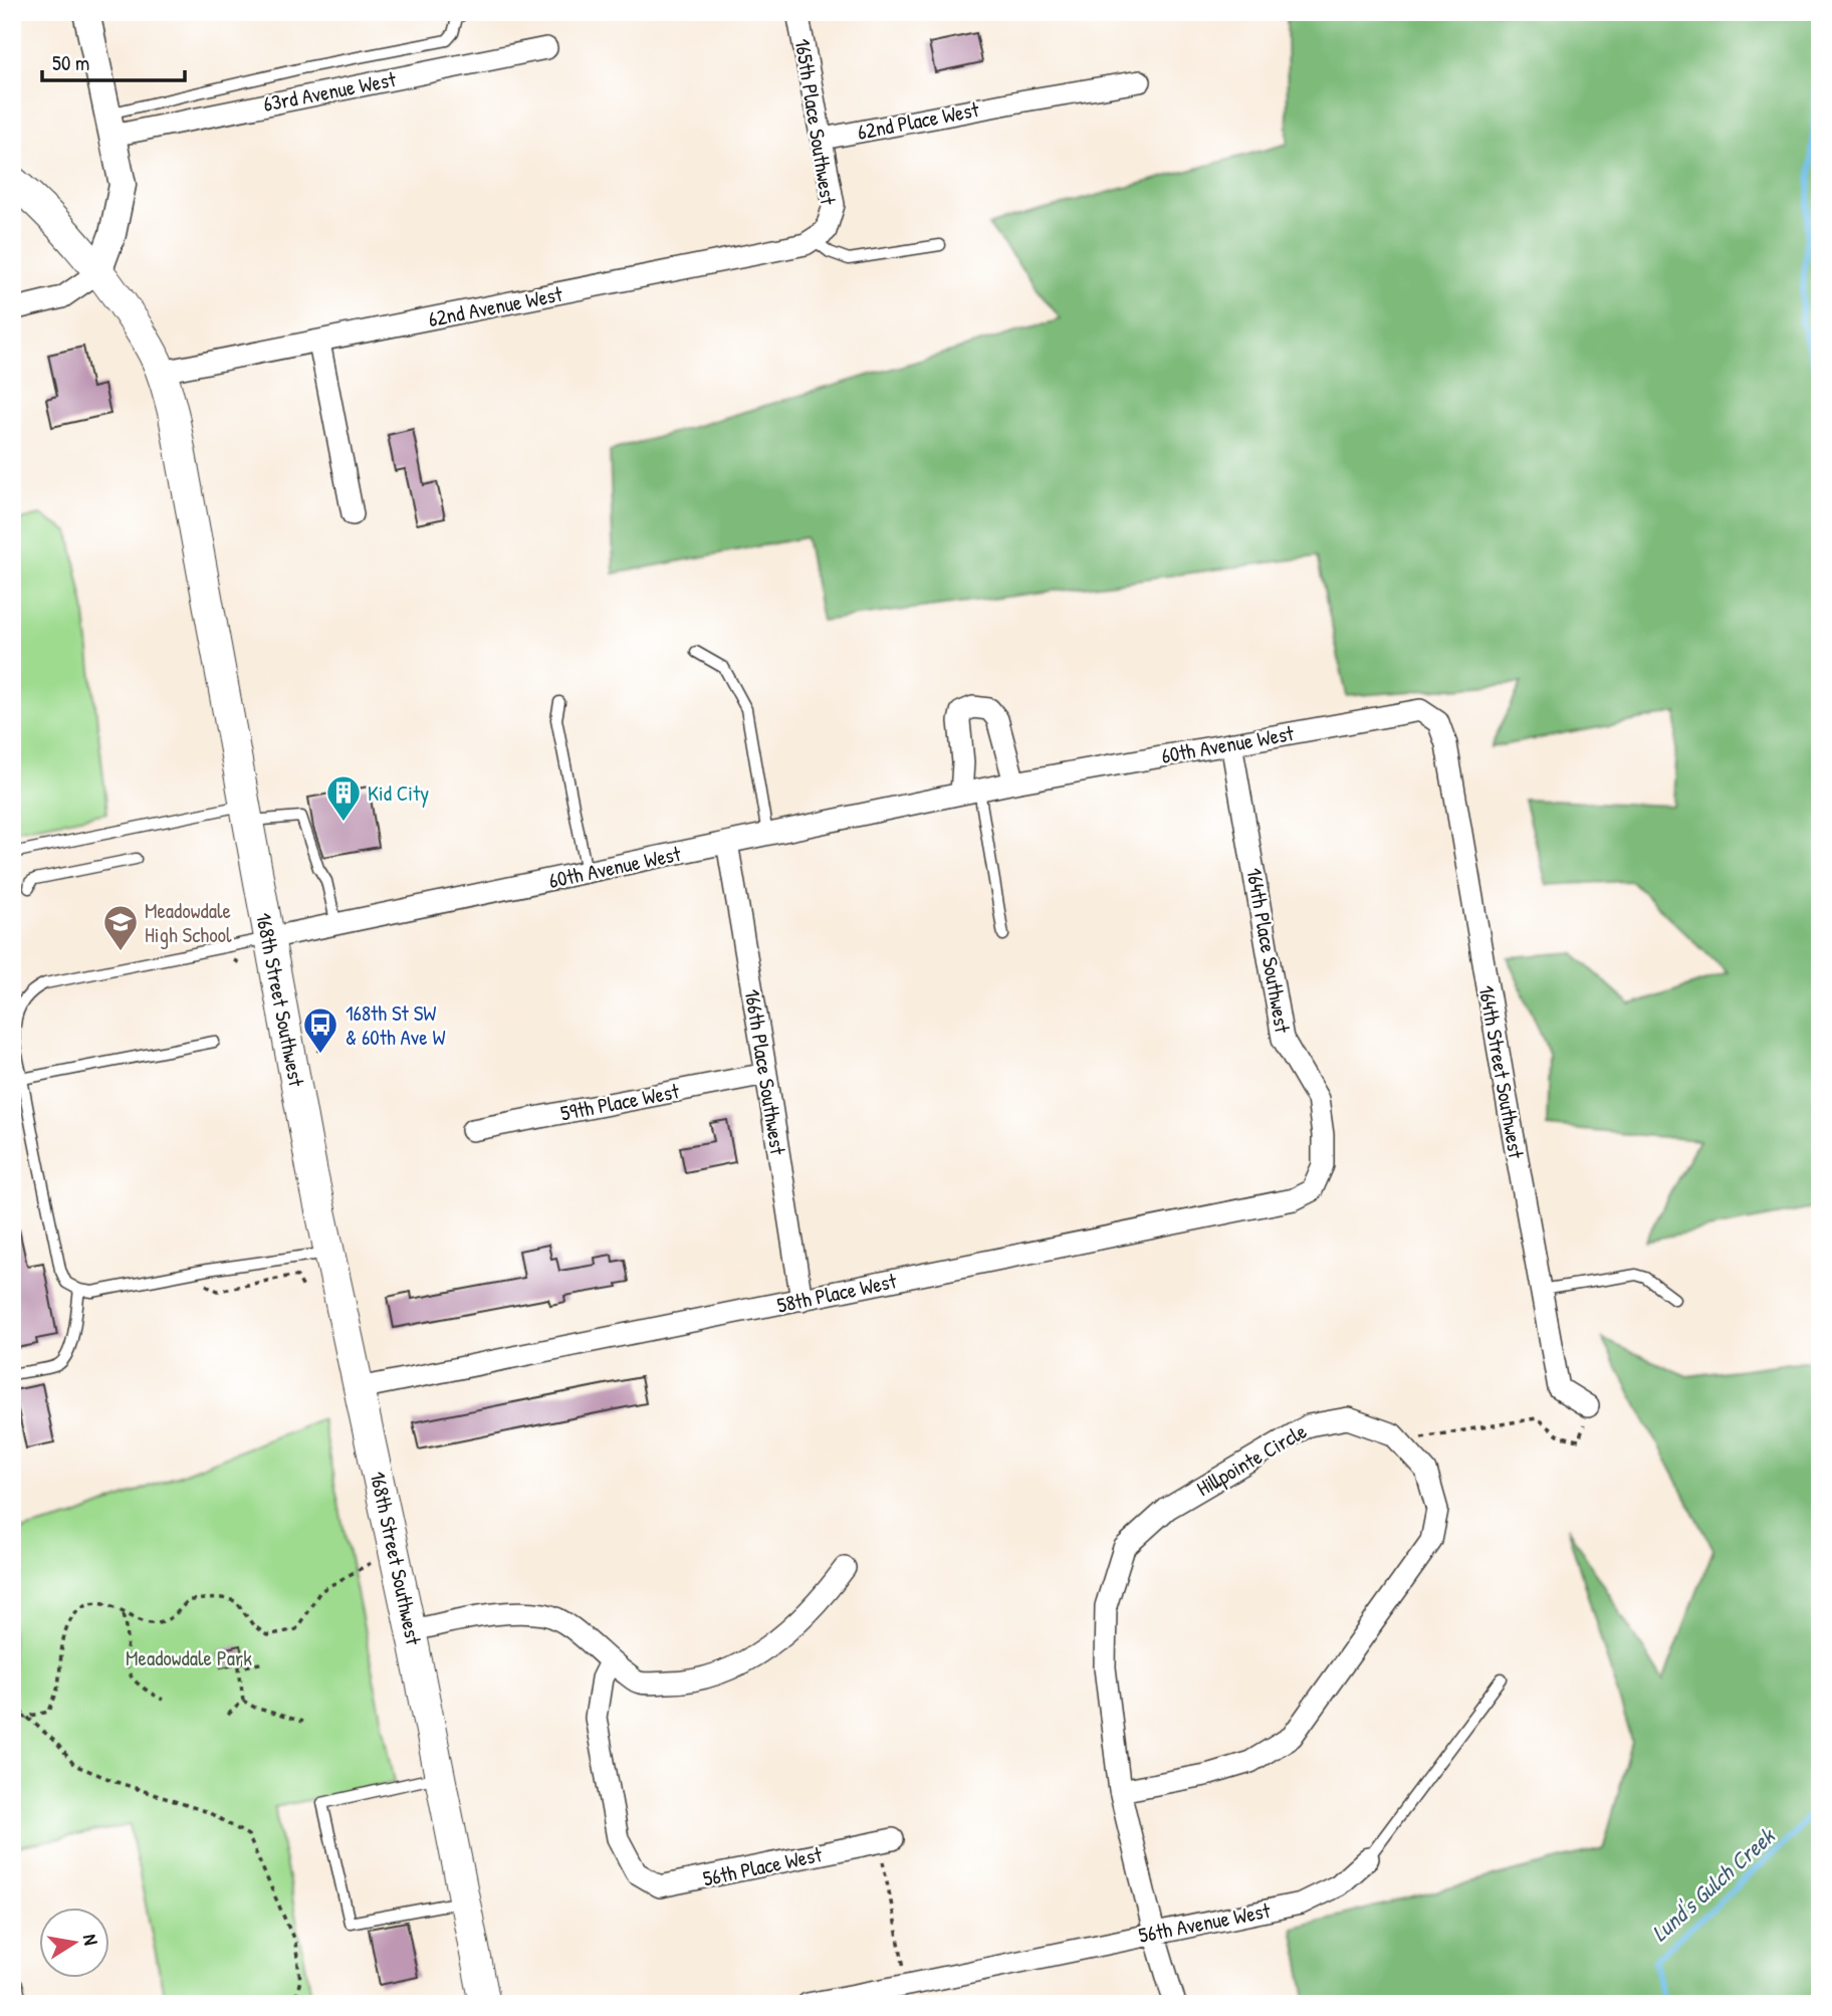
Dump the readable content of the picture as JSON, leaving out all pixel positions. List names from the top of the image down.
{
  "streets": {
    "main road": ["168th Street Southwest"],
    "street": [
      "63rd Avenue West",
      "62nd Place West",
      "165th Place Southwest",
      "62nd Avenue West",
      "60th Avenue West",
      "164th Place Southwest",
      "166th Place Southwest",
      "164th Street Southwest",
      "59th Place West",
      "58th Place West",
      "Hillpointe Circle",
      "56th Place West",
      "56th Avenue West"
    ]
  },
  "crossings": [
    ["62nd Place West", "165th Place Southwest"],
    ["165th Place Southwest", "62nd Avenue West"],
    ["62nd Avenue West", "168th Street Southwest"],
    ["60th Avenue West", "164th Place Southwest"],
    ["60th Avenue West", "168th Street Southwest"],
    ["60th Avenue West", "166th Place Southwest"],
    ["60th Avenue West", "164th Street Southwest"],
    ["164th Place Southwest", "58th Place West"],
    ["168th Street Southwest", "58th Place West"],
    ["166th Place Southwest", "59th Place West"],
    ["166th Place Southwest", "58th Place West"],
    ["Hillpointe Circle", "56th Avenue West"]
  ],
  "water": ["Lund's Gulch Creek"],
  "parks": ["Meadowdale Park"],
  "places": {
    "building": ["Kid City"],
    "school or university": ["Meadowdale High School"],
    "bus stop": ["168th St SW & 60th Ave W"]
  },
  "scale_bar": "50 m",
  "north": "right"
}
